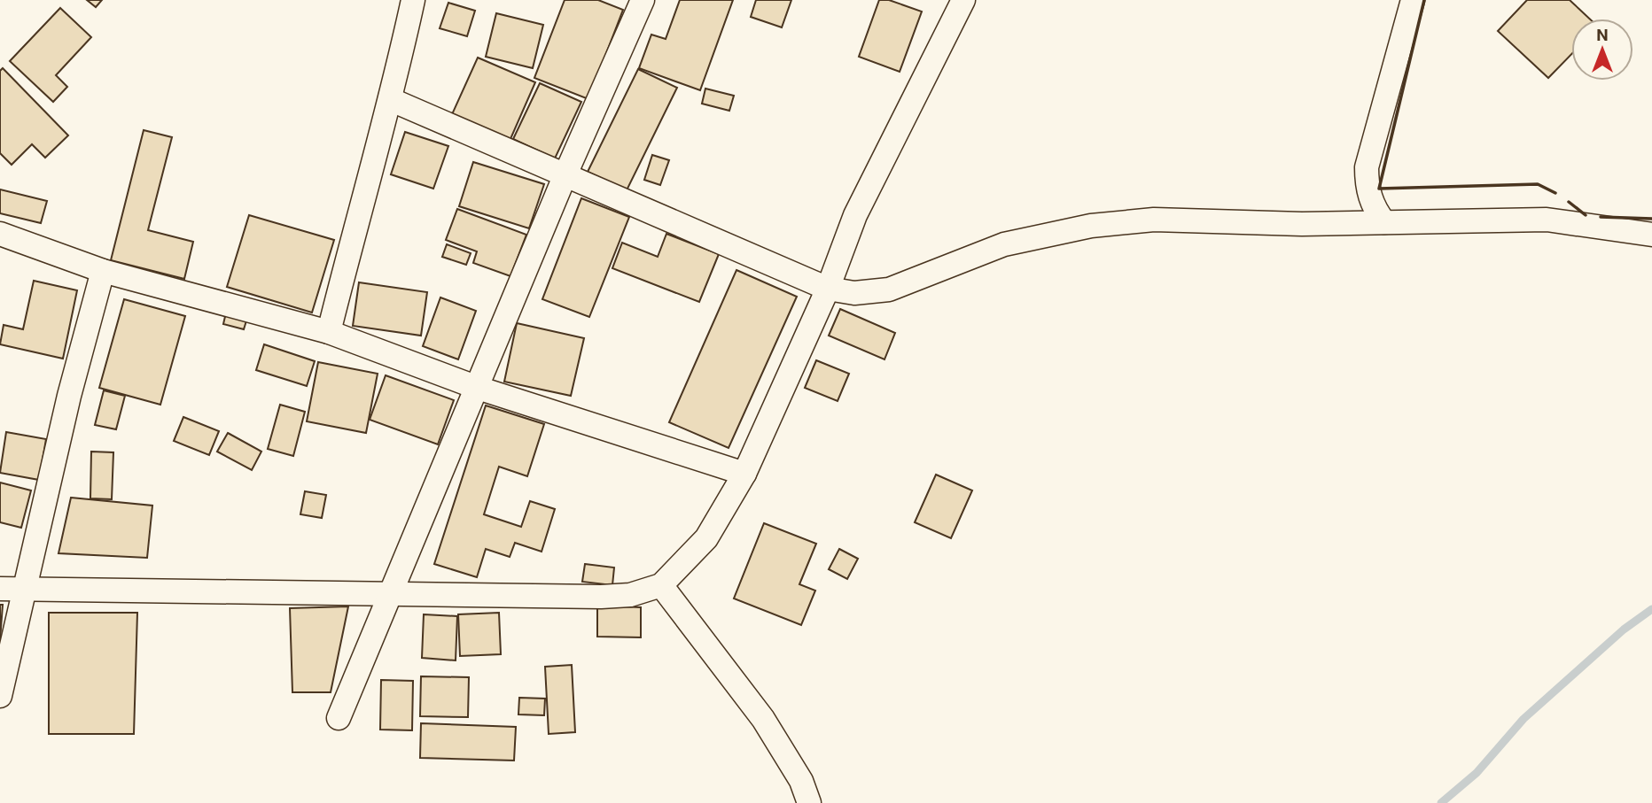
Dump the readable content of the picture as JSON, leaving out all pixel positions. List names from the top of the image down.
{
  "north": "top"
}
